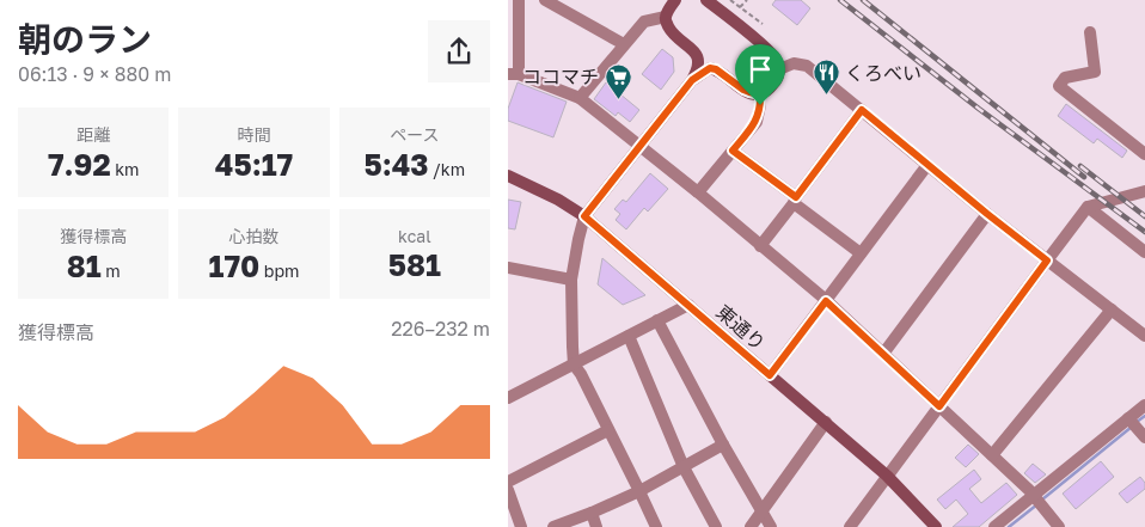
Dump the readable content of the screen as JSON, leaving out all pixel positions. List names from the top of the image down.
{
  "streets": {
    "street": ["東通り"]
  },
  "places": {
    "restaurant": ["くろべい"],
    "supermarket": ["ココマチ"]
  },
  "page": {
    "heading": ["朝のラン", "06:13 · 9 × 880 m"],
    "stats": [
      ["距離", "7.92 km"],
      ["時間", "45:17"],
      ["ペース", "5:43 /km"],
      ["獲得標高", "81 m"],
      ["心拍数", "170 bpm"],
      ["kcal", "581"]
    ],
    "chart": ["獲得標高", "226–232 m"]
  }
}
